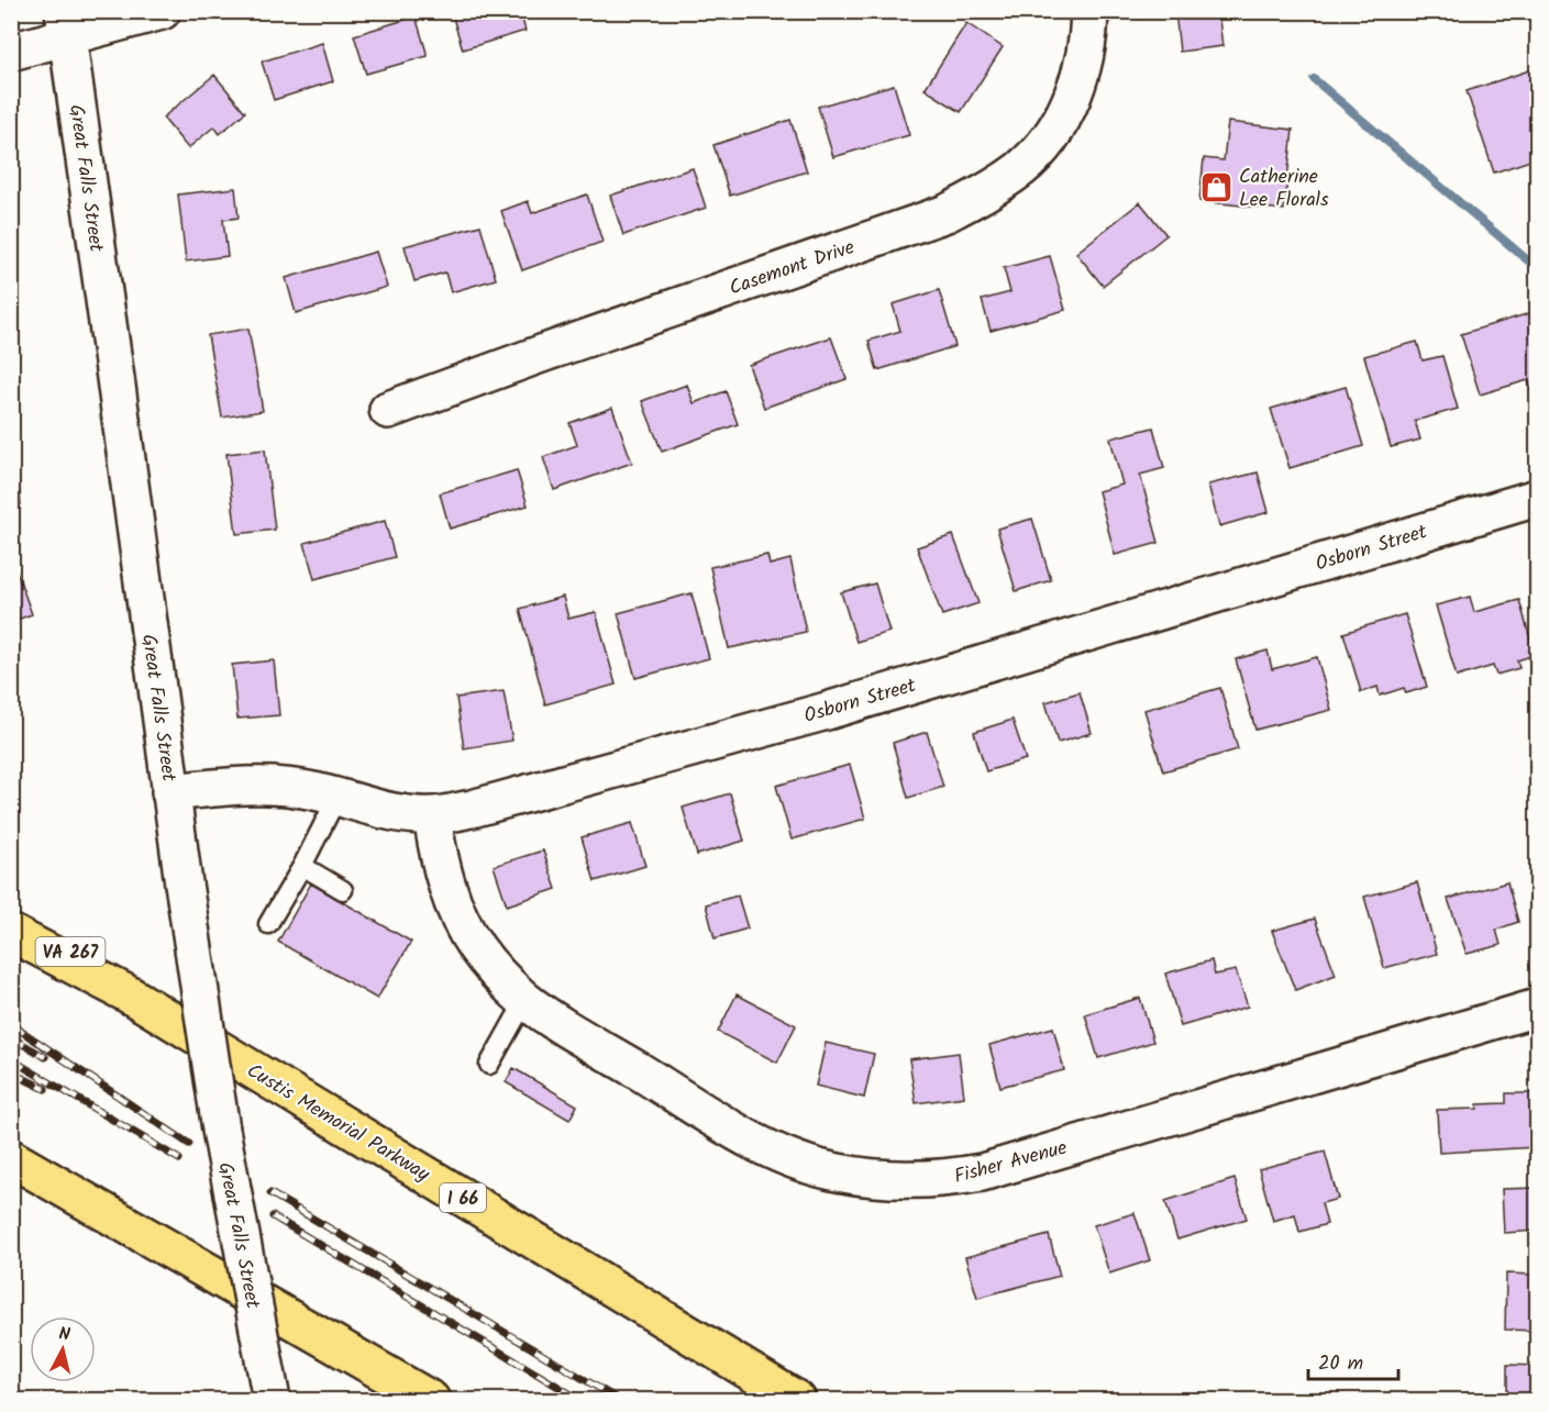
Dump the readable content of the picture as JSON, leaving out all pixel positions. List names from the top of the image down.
{
  "streets": {
    "highway": ["VA 267", "Custis Memorial Parkway", "I 66"],
    "street": [
      "Great Falls Street",
      "Casemont Drive",
      "Osborn Street",
      "Fisher Avenue"
    ]
  },
  "crossings": [
    ["Great Falls Street", "Osborn Street"],
    ["Osborn Street", "Fisher Avenue"],
    ["VA 267", "Custis Memorial Parkway"]
  ],
  "places": {
    "shop": ["Catherine Lee Florals"]
  },
  "scale_bar": "20 m",
  "north": "top"
}
